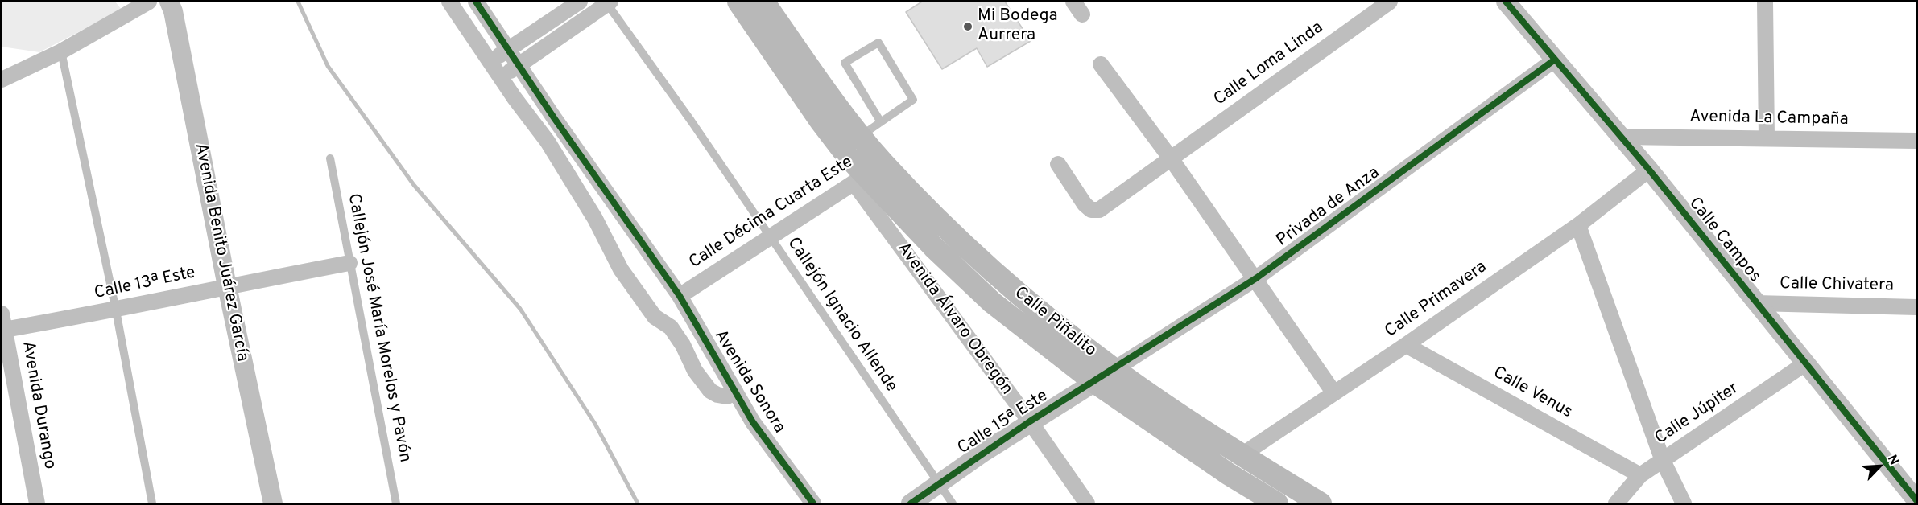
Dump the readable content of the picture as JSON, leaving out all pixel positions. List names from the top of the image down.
{
  "streets": {
    "main road": ["Avenida Álvaro Obregón", "Calle Piñalito"],
    "street": [
      "Calle Loma Linda",
      "Avenida La Campaña",
      "Privada de Anza",
      "Calle Décima Cuarta Este",
      "Calle Campos",
      "Avenida Benito Juárez García",
      "Calle 13ª Este",
      "Calle Chivatera",
      "Calle Primavera",
      "Avenida Sonora",
      "Calle Venus",
      "Avenida Durango",
      "Calle Júpiter",
      "Calle 15ª Este"
    ],
    "lane": ["Callejón Ignacio Allende", "Callejón José María Morelos y Pavón"]
  },
  "crossings": [
    ["Avenida La Campaña", "Calle Campos"],
    ["Privada de Anza", "Calle Campos"],
    ["Privada de Anza", "Calle Piñalito"],
    ["Privada de Anza", "Calle 15ª Este"],
    ["Calle Décima Cuarta Este", "Callejón Ignacio Allende"],
    ["Calle Décima Cuarta Este", "Avenida Álvaro Obregón"],
    ["Calle Décima Cuarta Este", "Calle Piñalito"],
    ["Calle Décima Cuarta Este", "Avenida Sonora"],
    ["Calle Campos", "Calle Chivatera"],
    ["Calle Campos", "Calle Primavera"],
    ["Calle Campos", "Calle Júpiter"],
    ["Avenida Benito Juárez García", "Calle 13ª Este"],
    ["Calle 13ª Este", "Callejón José María Morelos y Pavón"],
    ["Calle 13ª Este", "Avenida Durango"],
    ["Calle Primavera", "Calle Piñalito"],
    ["Calle Primavera", "Calle Venus"],
    ["Callejón Ignacio Allende", "Calle 15ª Este"],
    ["Avenida Álvaro Obregón", "Calle Piñalito"],
    ["Avenida Álvaro Obregón", "Calle 15ª Este"],
    ["Calle Piñalito", "Calle 15ª Este"],
    ["Calle Venus", "Calle Júpiter"]
  ],
  "places": ["Mi Bodega Aurrera"],
  "north": "top right"
}
